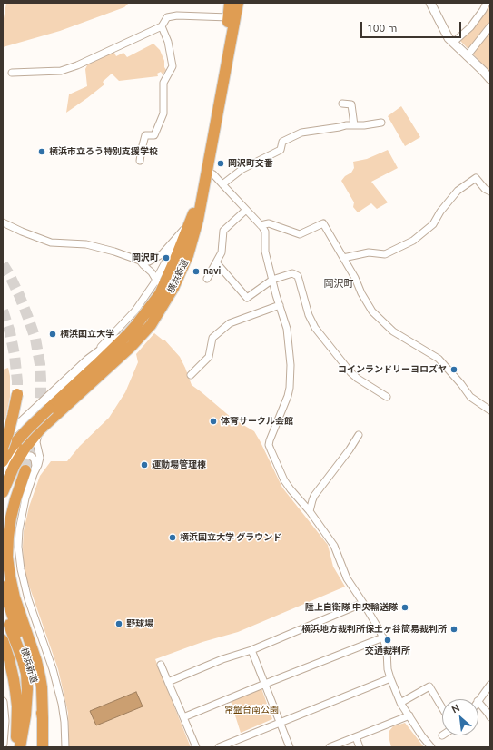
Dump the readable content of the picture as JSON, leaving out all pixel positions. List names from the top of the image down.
{
  "streets": {
    "highway": ["横浜新道"]
  },
  "districts": ["岡沢町"],
  "parks": ["常盤台南公園"],
  "places": [
    "横浜市立ろう特別支援学校",
    "岡沢町交番",
    "岡沢町",
    "navi",
    "横浜国立大学",
    "コインランドリーヨロズヤ",
    "体育サークル会館",
    "運動場管理棟",
    "横浜国立大学 グラウンド",
    "陸上自衛隊 中央輸送隊",
    "野球場",
    "横浜地方裁判所保土ヶ谷簡易裁判所",
    "交通裁判所"
  ],
  "scale_bar": "100 m",
  "north": "top left"
}
